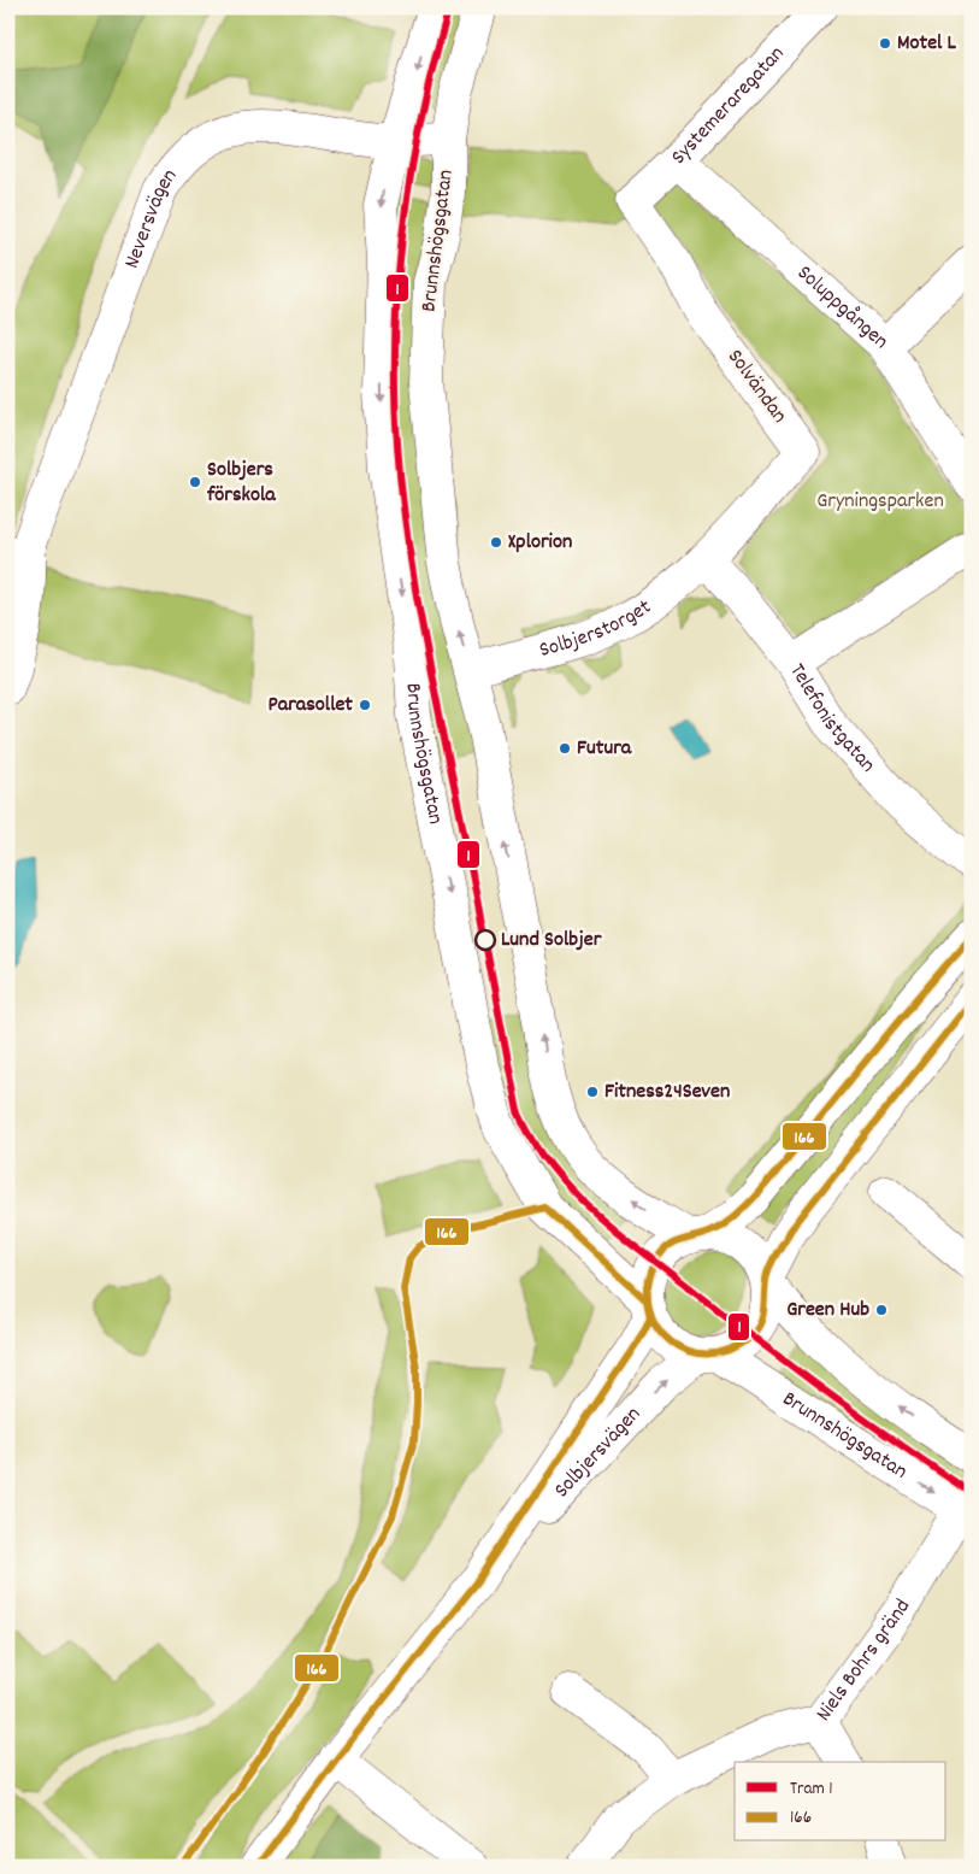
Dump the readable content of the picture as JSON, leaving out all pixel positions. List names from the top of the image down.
{
  "streets": {
    "street": [
      "Systemeraregatan",
      "Neversvägen",
      "Brunnshögsgatan",
      "Soluppgången",
      "Solvändan",
      "Solbjerstorget",
      "Telefonistgatan",
      "Solbjersvägen",
      "Niels Bohrs gränd"
    ]
  },
  "crossings": [
    ["Systemeraregatan", "Soluppgången"],
    ["Systemeraregatan", "Solvändan"],
    ["Neversvägen", "Brunnshögsgatan"],
    ["Brunnshögsgatan", "Solbjerstorget"],
    ["Brunnshögsgatan", "Solbjersvägen"],
    ["Brunnshögsgatan", "Niels Bohrs gränd"],
    ["Solvändan", "Solbjerstorget"],
    ["Solvändan", "Telefonistgatan"],
    ["Solbjerstorget", "Telefonistgatan"]
  ],
  "parks": ["Gryningsparken"],
  "places": [
    "Motel L",
    "Solbjers förskola",
    "Xplorion",
    "Parasollet",
    "Futura",
    "Lund Solbjer",
    "Fitness24Seven",
    "Green Hub"
  ],
  "lines": ["tram line 1", "transit line 166"],
  "legend": ["Tram 1", "166"]
}
